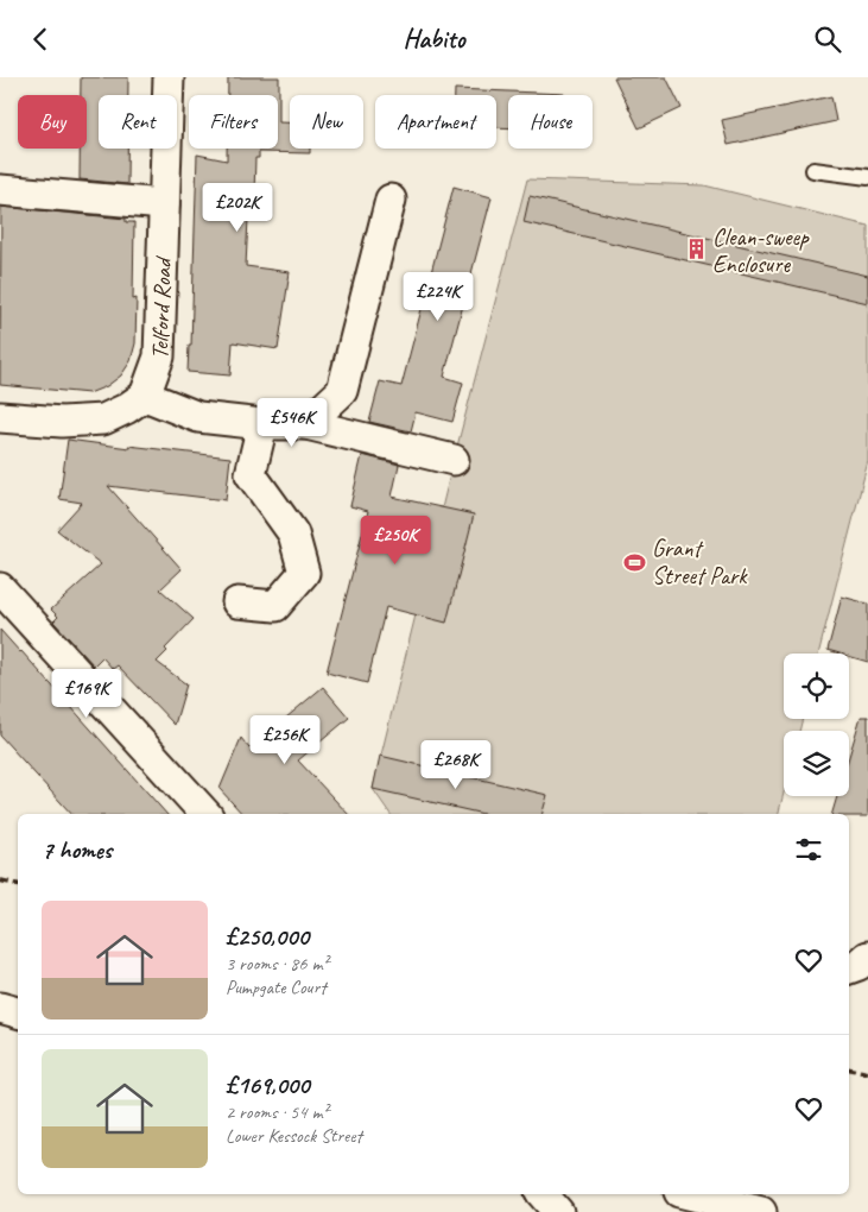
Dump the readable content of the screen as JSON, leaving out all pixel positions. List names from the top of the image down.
{
  "streets": {
    "street": ["Telford Road"]
  },
  "places": {
    "building": ["Clean-sweep Enclosure"],
    "sports": ["Grant Street Park"]
  },
  "page": {
    "header": "Habito",
    "chip": [
      "Buy",
      "Rent",
      "Filters",
      "New",
      "Apartment",
      "House"
    ],
    "price": [
      "£202K",
      "£224K",
      "£546K",
      "£250K",
      "£169K",
      "£256K",
      "£268K"
    ],
    "heading": "7 homes",
    "list": [
      {
        "name": "£250,000",
        "note": "3 rooms · 86 m² · Pumpgate Court"
      },
      {
        "name": "£169,000",
        "note": "2 rooms · 54 m² · Lower Kessock Street"
      }
    ]
  }
}
